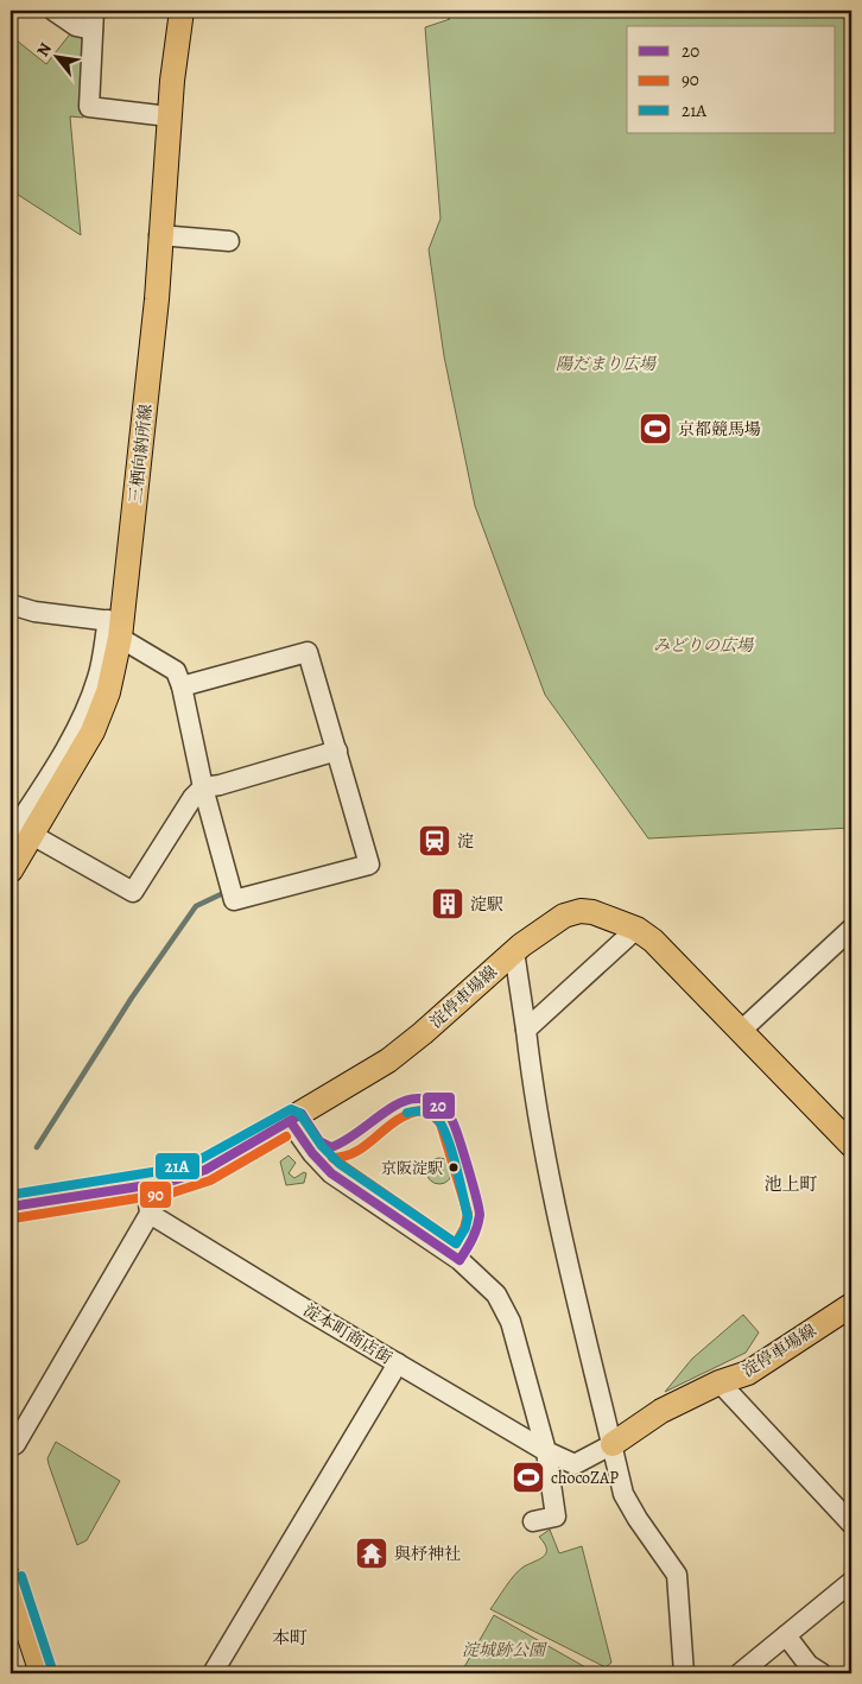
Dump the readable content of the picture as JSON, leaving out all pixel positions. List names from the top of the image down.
{
  "streets": {
    "main road": ["三栖向納所線", "淀停車場線"],
    "street": ["淀本町商店街"]
  },
  "crossings": [
    ["淀停車場線", "淀本町商店街"]
  ],
  "districts": ["池上町", "本町"],
  "parks": ["陽だまり広場", "みどりの広場", "淀城跡公園"],
  "places": {
    "sports": ["京都競馬場", "chocoZAP"],
    "station": ["淀"],
    "building": ["淀駅"],
    "other": ["京阪淀駅"],
    "temple": ["與杼神社"]
  },
  "lines": ["transit line 20", "transit line 21A", "transit line 90"],
  "legend": ["20", "90", "21A"],
  "north": "top left"
}
